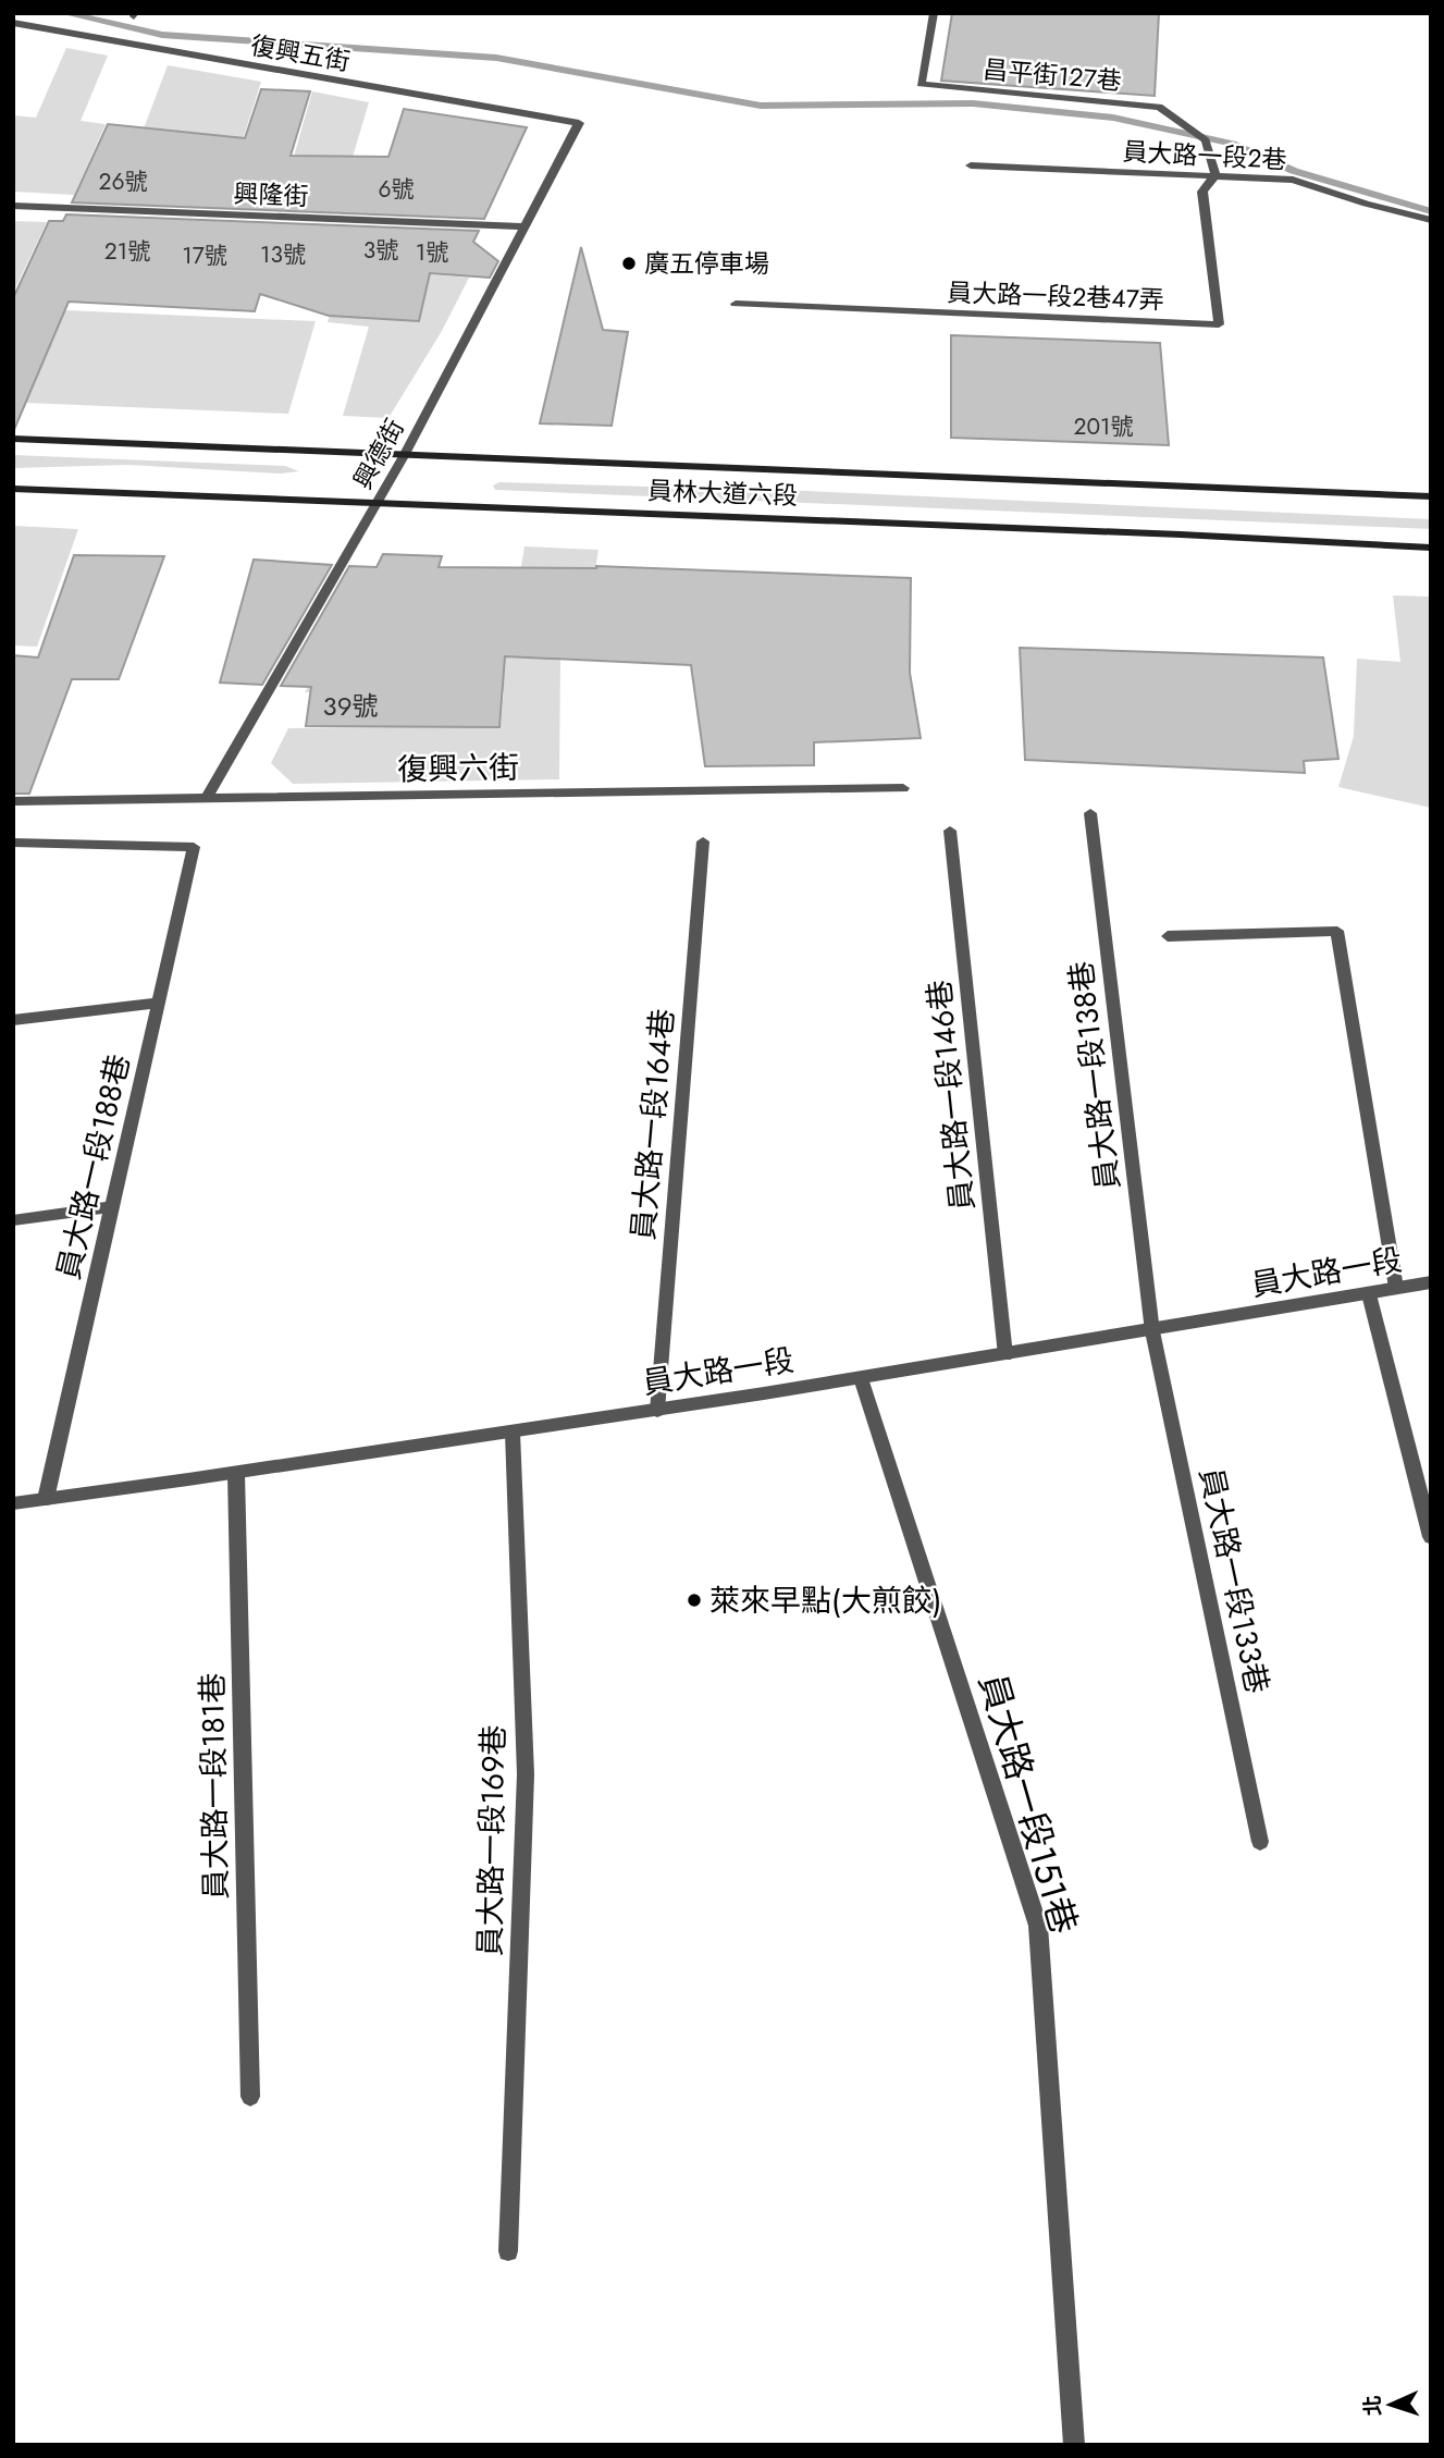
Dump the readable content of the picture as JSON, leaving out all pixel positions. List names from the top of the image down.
{
  "streets": {
    "main road": ["員林大道六段"],
    "street": [
      "復興五街",
      "昌平街127巷",
      "員大路一段2巷",
      "興隆街",
      "員大路一段2巷47弄",
      "興德街",
      "復興六街",
      "員大路一段138巷",
      "員大路一段146巷",
      "員大路一段164巷",
      "員大路一段188巷",
      "員大路一段",
      "員大路一段133巷",
      "員大路一段181巷",
      "員大路一段151巷",
      "員大路一段169巷"
    ]
  },
  "crossings": [
    ["復興五街", "興德街"],
    ["昌平街127巷", "員大路一段2巷"],
    ["昌平街127巷", "員大路一段2巷47弄"],
    ["員大路一段2巷", "員大路一段2巷47弄"],
    ["興隆街", "興德街"],
    ["興德街", "員林大道六段"],
    ["興德街", "復興六街"],
    ["員大路一段138巷", "員大路一段"],
    ["員大路一段138巷", "員大路一段133巷"],
    ["員大路一段146巷", "員大路一段"],
    ["員大路一段164巷", "員大路一段"],
    ["員大路一段188巷", "員大路一段"],
    ["員大路一段", "員大路一段133巷"],
    ["員大路一段", "員大路一段181巷"],
    ["員大路一段", "員大路一段151巷"],
    ["員大路一段", "員大路一段169巷"]
  ],
  "places": ["廣五停車場", "萊來早點(大煎餃)"],
  "house_numbers": [
    "26號",
    "6號",
    "3號",
    "21號",
    "1號",
    "13號",
    "17號",
    "201號",
    "39號"
  ],
  "north": "left"
}
